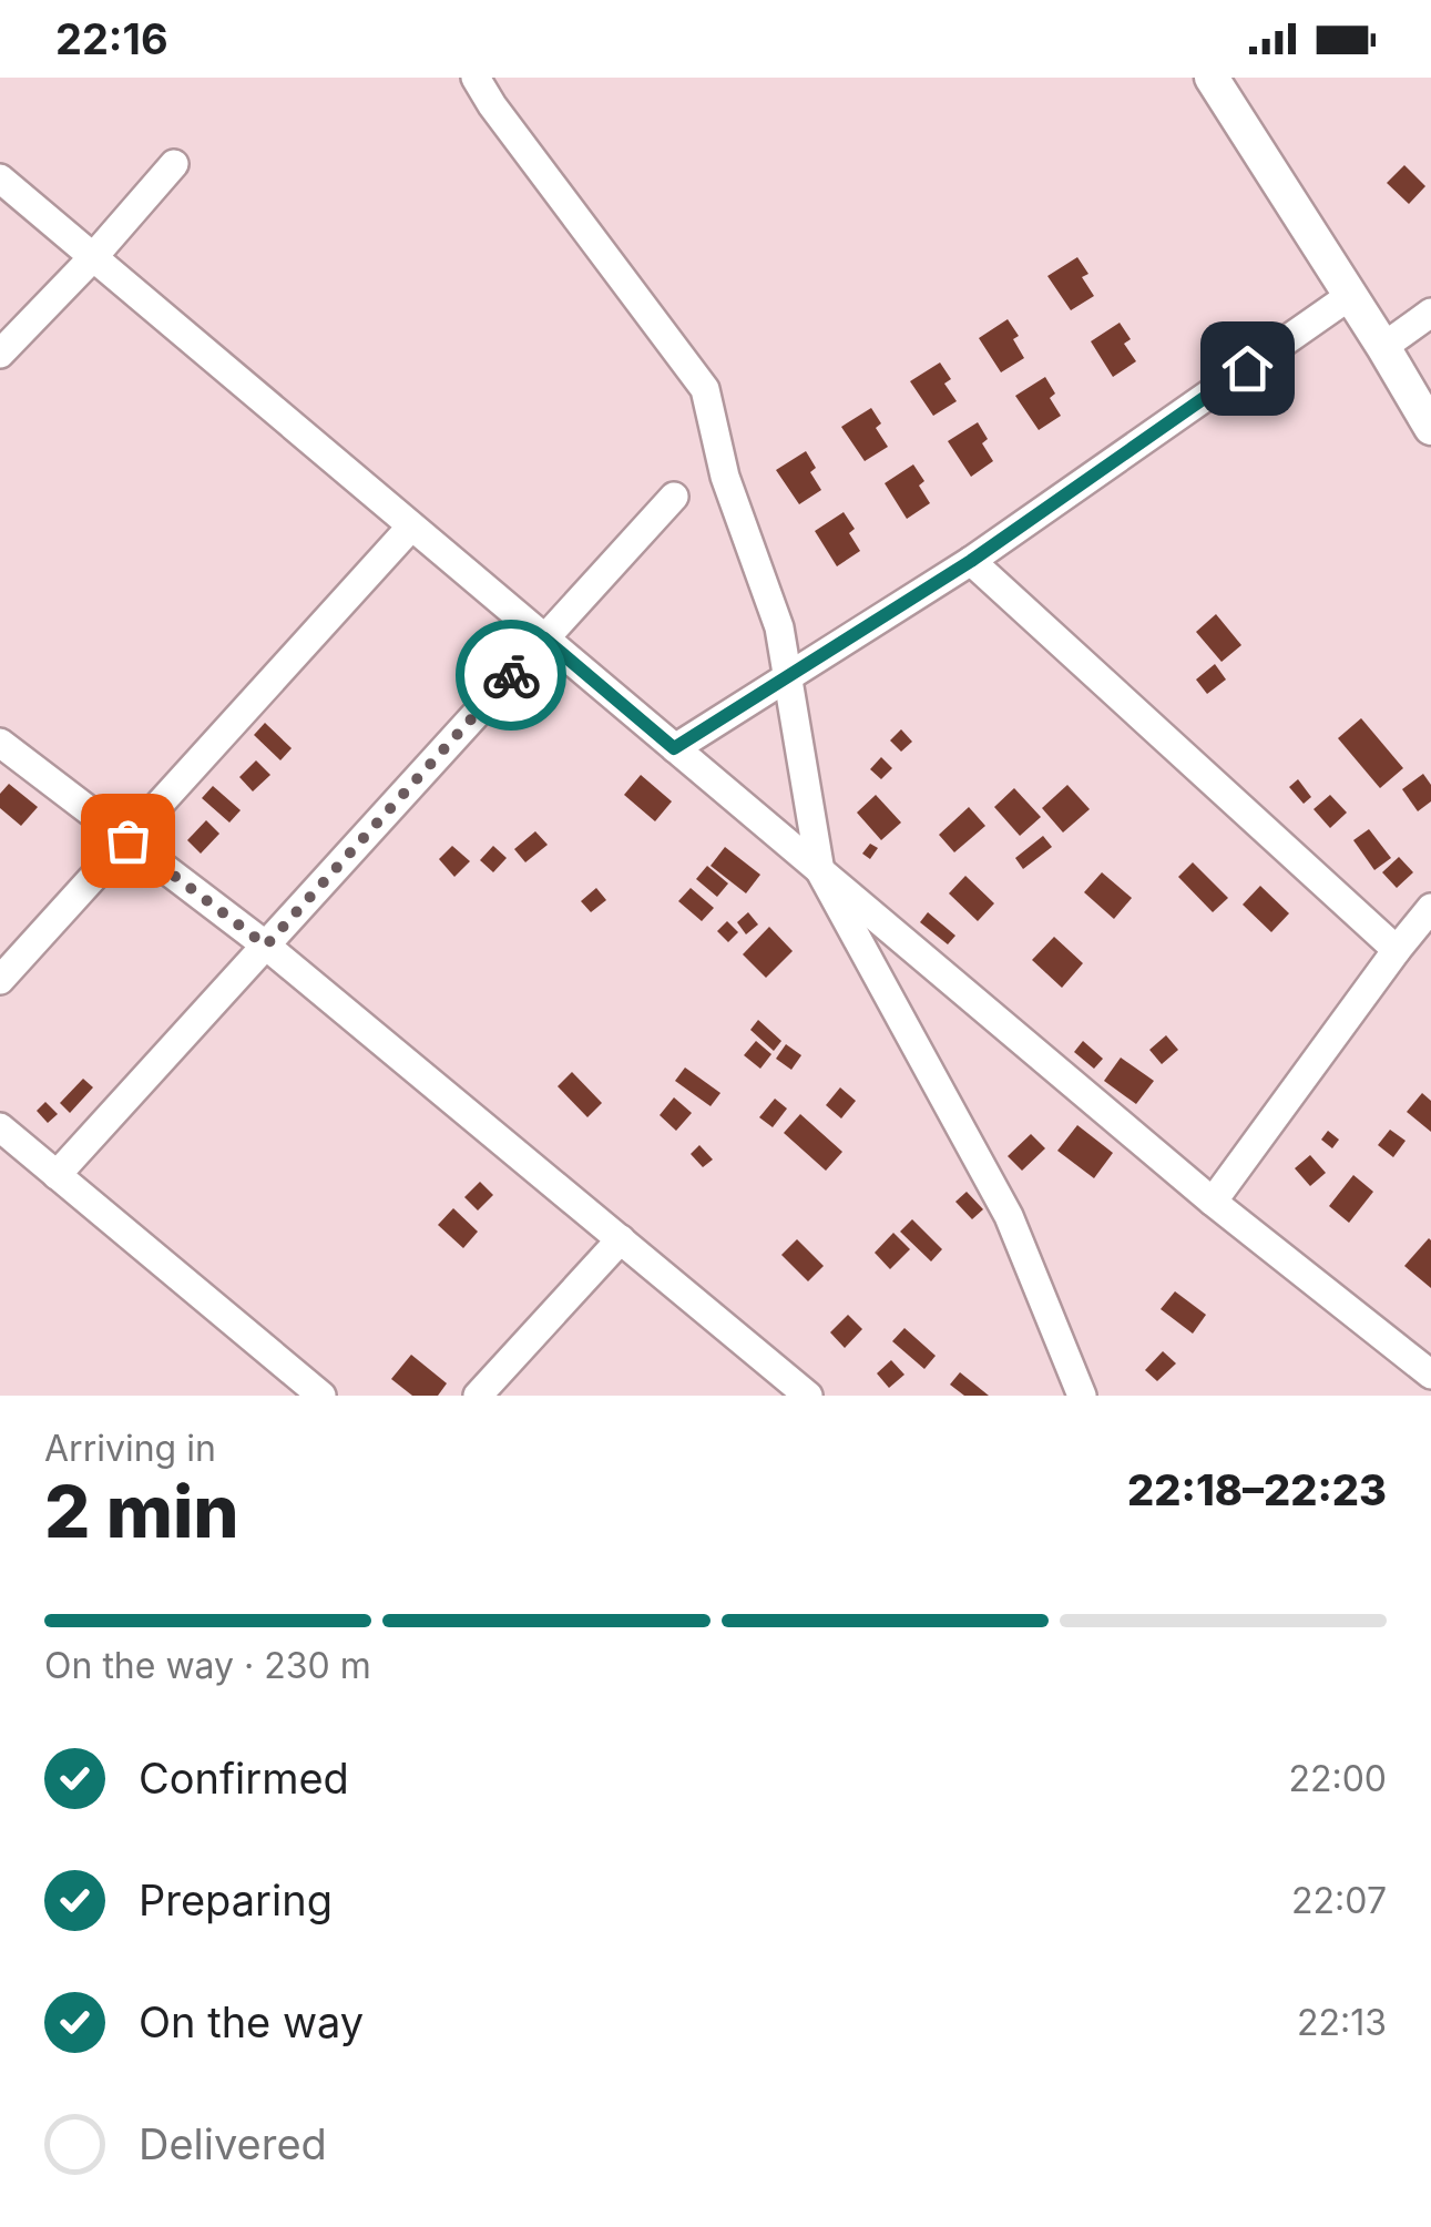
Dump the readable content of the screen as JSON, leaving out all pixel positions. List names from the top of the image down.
{
  "page": {
    "status": "22:16",
    "heading": ["2 min", "Arriving in", "22:18–22:23"],
    "bar": "On the way · 230 m",
    "list": [
      ["Confirmed", "22:00"],
      ["Preparing", "22:07"],
      ["On the way", "22:13"],
      "Delivered"
    ]
  }
}
